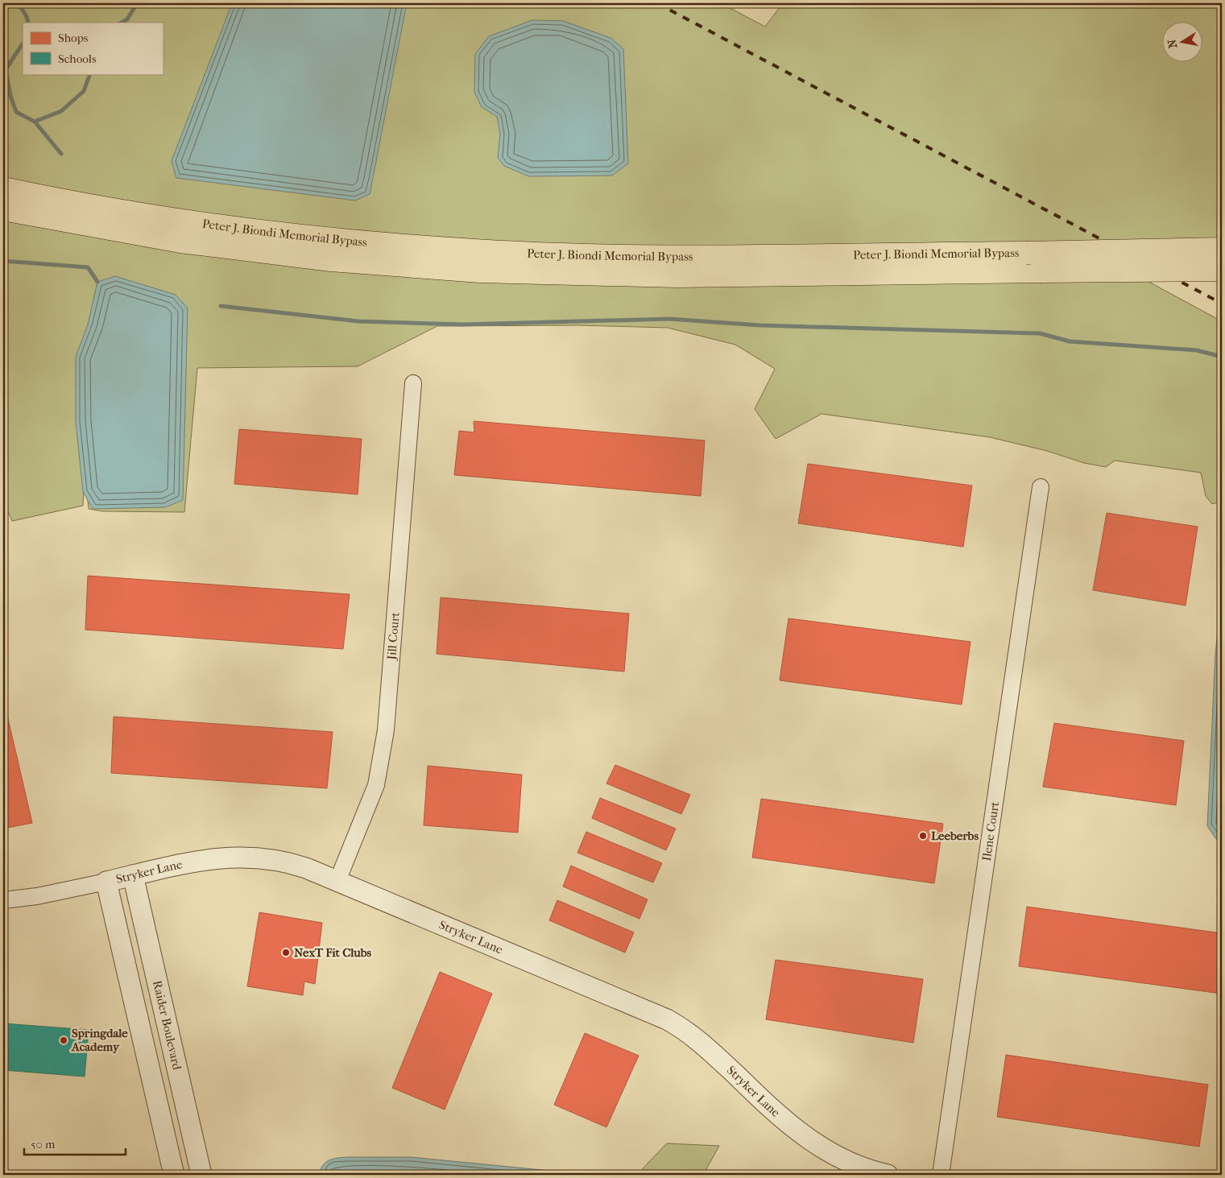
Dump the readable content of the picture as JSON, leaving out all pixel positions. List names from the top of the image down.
{
  "streets": {
    "highway": ["Peter J. Biondi Memorial Bypass"],
    "street": [
      "Jill Court",
      "Ilene Court",
      "Stryker Lane",
      "Raider Boulevard"
    ]
  },
  "crossings": [
    ["Jill Court", "Stryker Lane"],
    ["Stryker Lane", "Raider Boulevard"]
  ],
  "places": ["Leeberbs", "NexT Fit Clubs", "Springdale Academy"],
  "legend": ["Shops", "Schools"],
  "scale_bar": "50 m",
  "north": "left"
}
